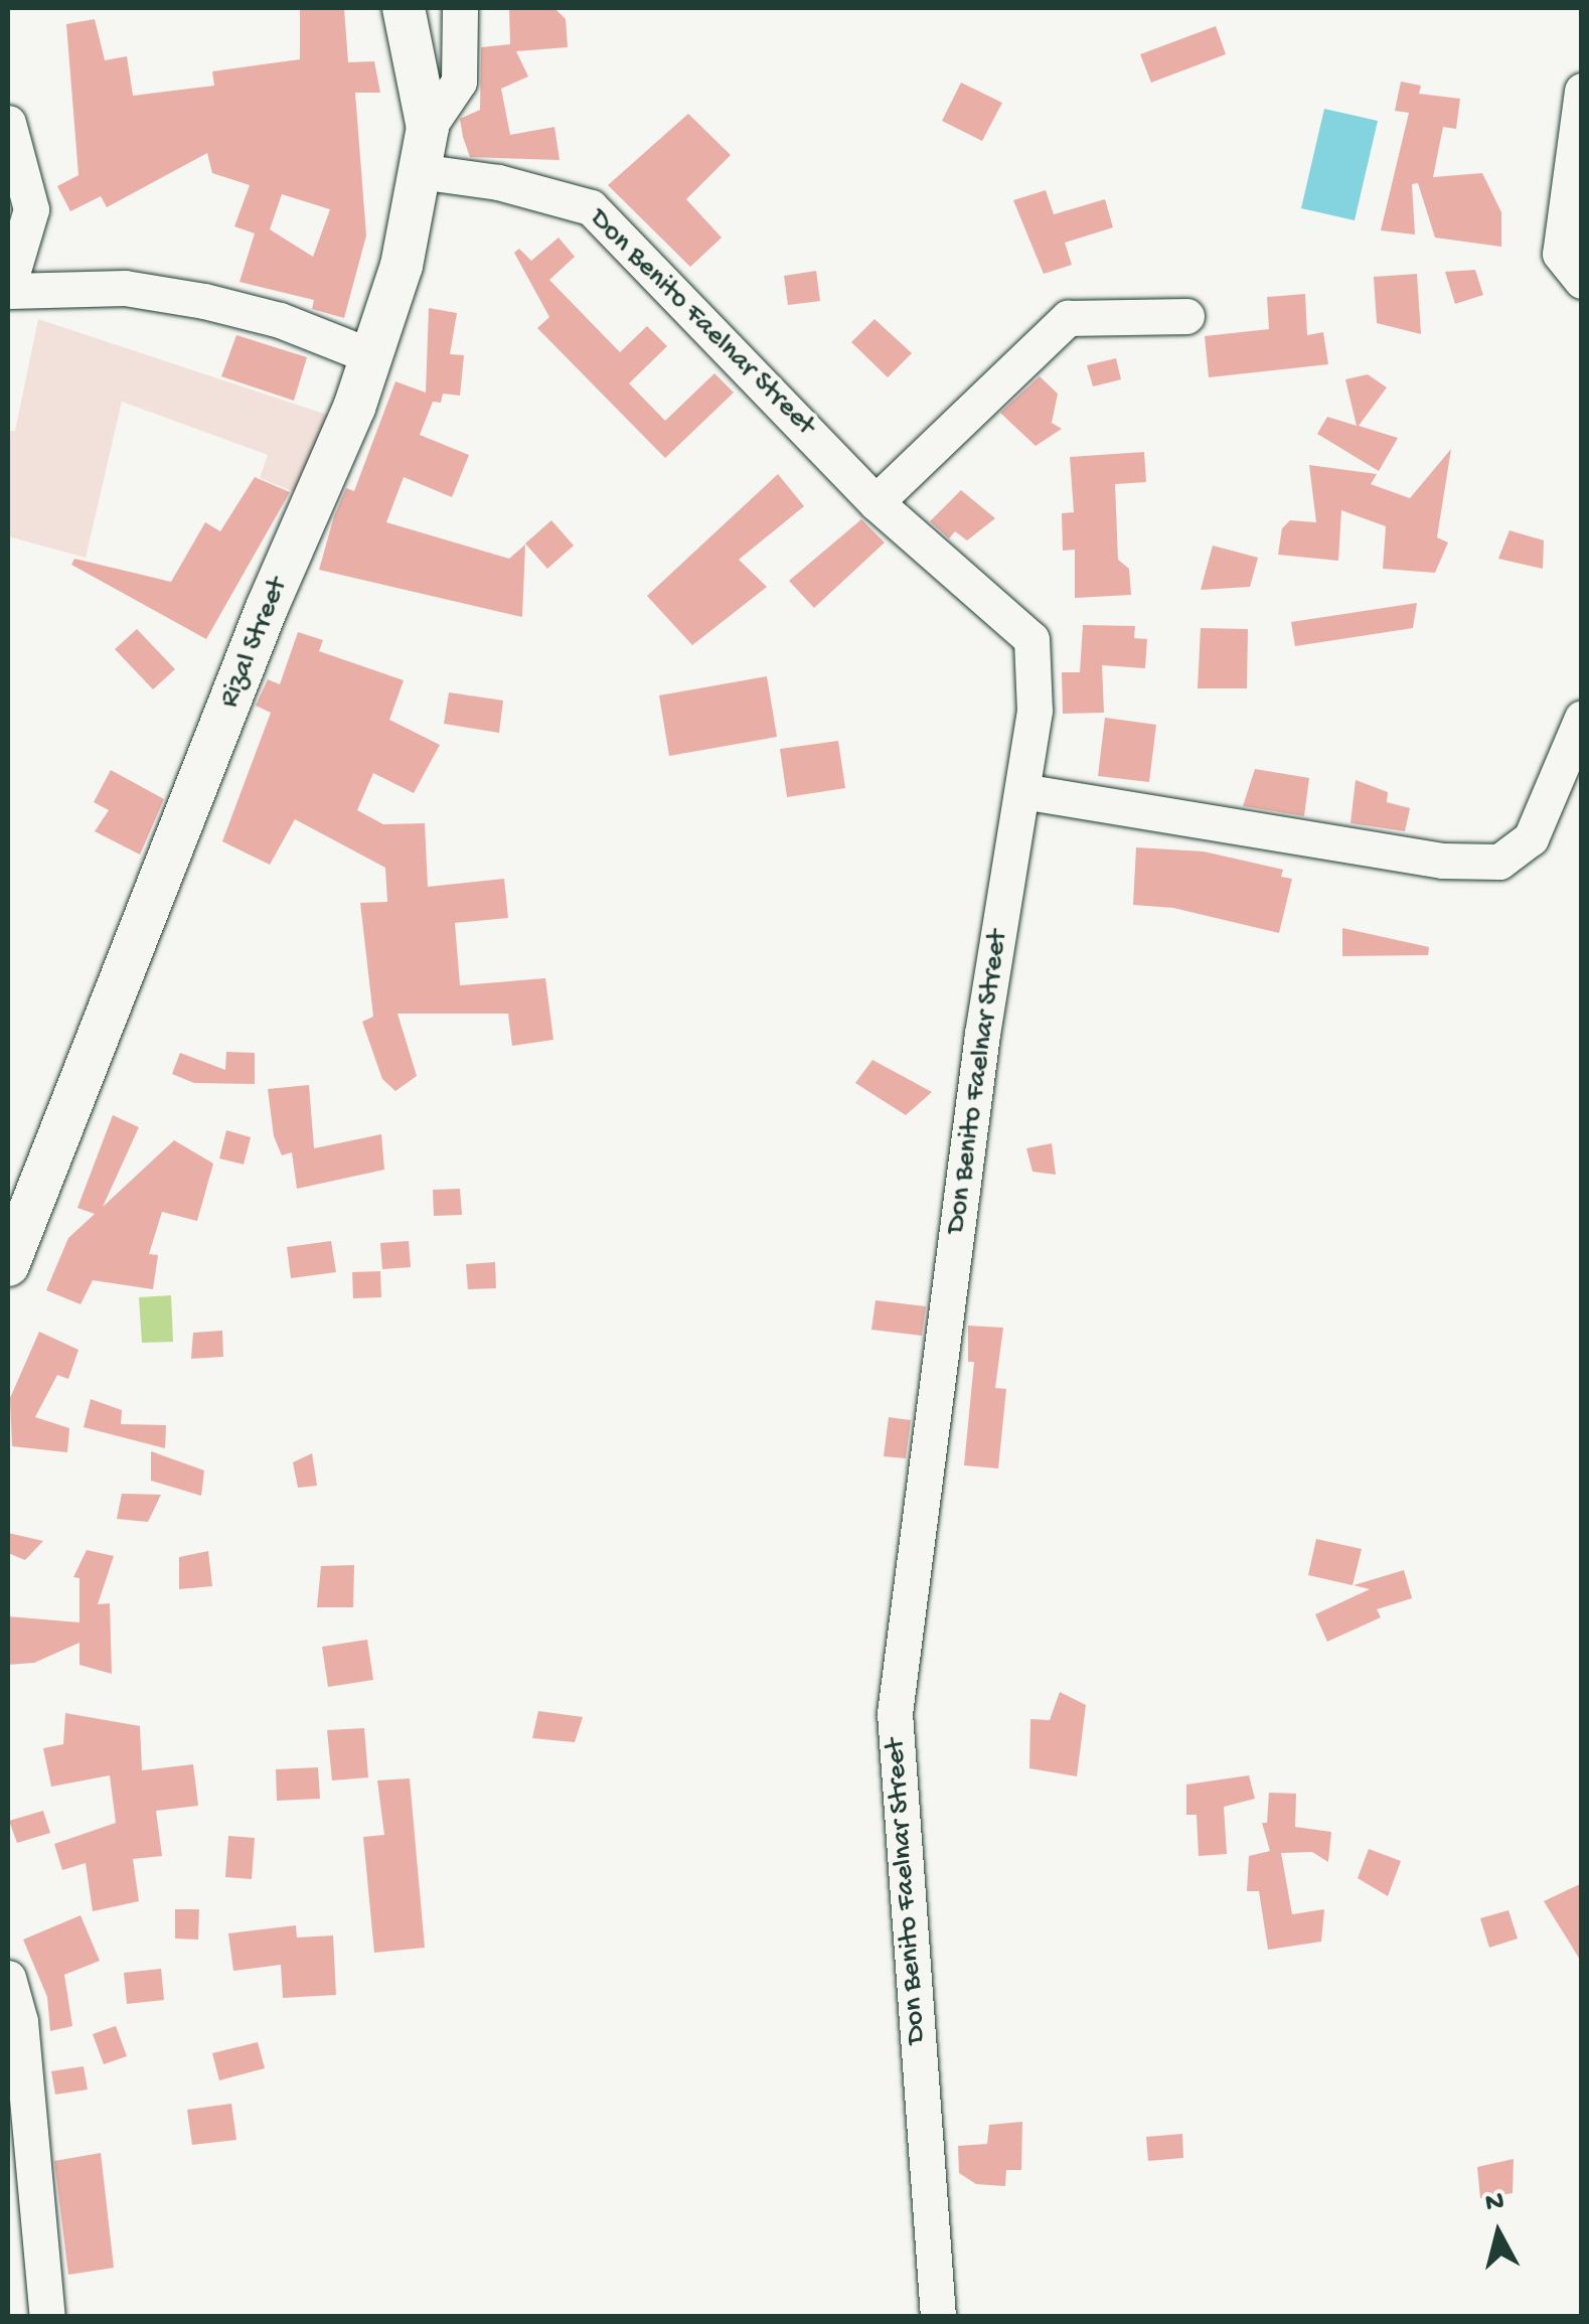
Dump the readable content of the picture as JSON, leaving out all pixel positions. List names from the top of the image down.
{
  "streets": {
    "main road": ["Rizal Street"],
    "street": ["Don Benito Faelnar Street"]
  },
  "crossings": [
    ["Don Benito Faelnar Street", "Rizal Street"]
  ],
  "north": "top"
}
